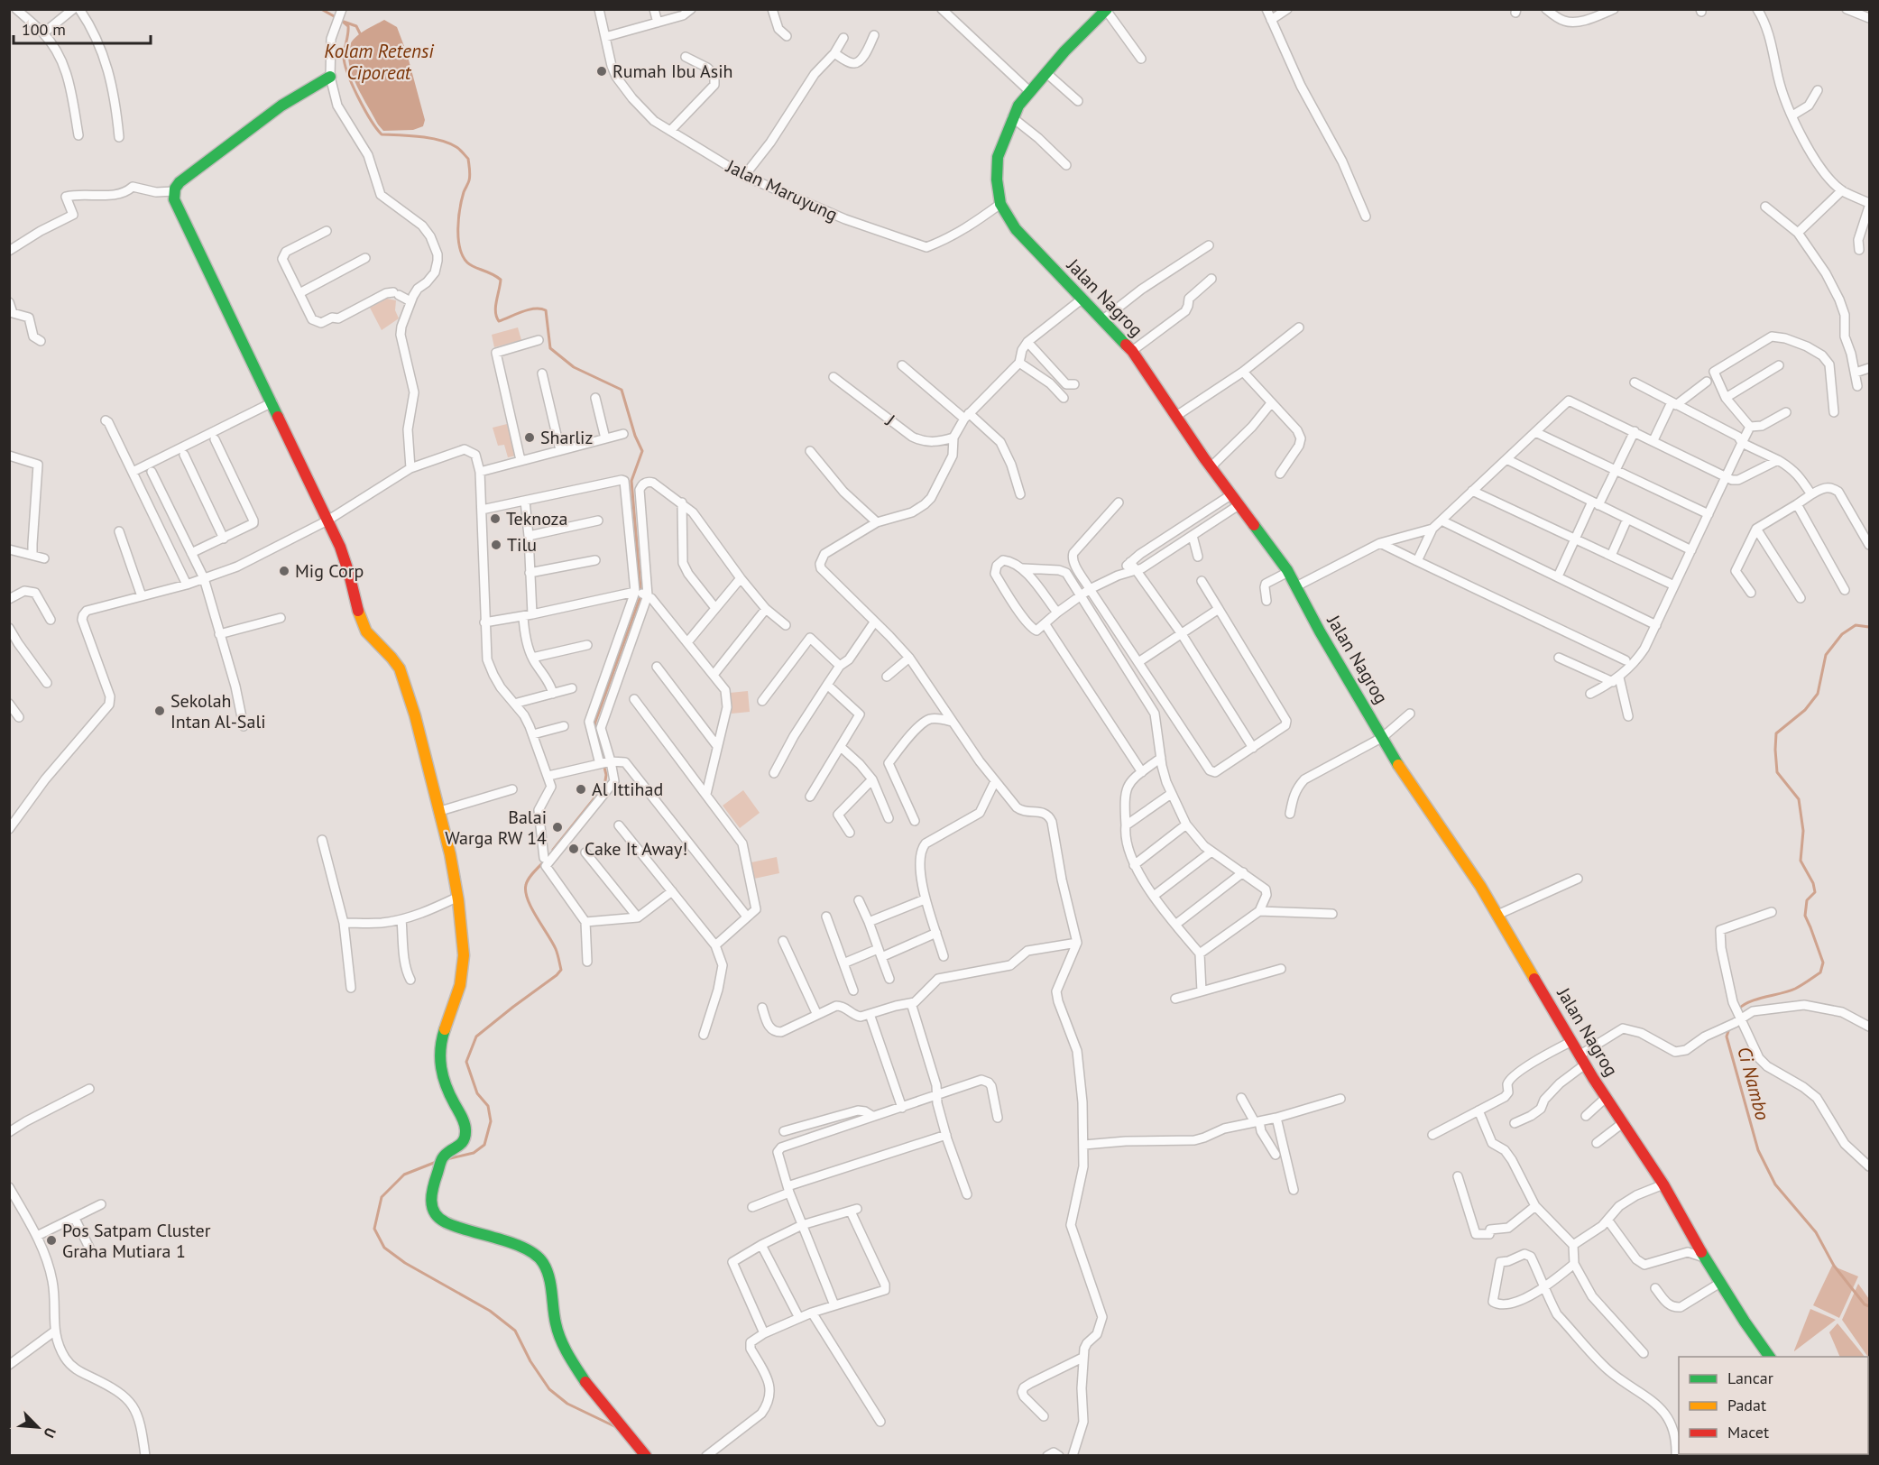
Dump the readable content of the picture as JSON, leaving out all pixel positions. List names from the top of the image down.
{
  "streets": {
    "street": ["Jalan Maruyung", "Jalan Nagrog", "J"]
  },
  "crossings": [
    ["Jalan Maruyung", "Jalan Nagrog"]
  ],
  "water": ["Kolam Retensi Ciporeat", "Ci Nambo"],
  "places": [
    "Rumah Ibu Asih",
    "Sharliz",
    "Teknoza",
    "Tilu",
    "Mig Corp",
    "Sekolah Intan Al-Sali",
    "Al Ittihad",
    "Balai Warga RW 14",
    "Cake It Away!",
    "Pos Satpam Cluster Graha Mutiara 1"
  ],
  "legend": ["Lancar", "Padat", "Macet"],
  "scale_bar": "100 m",
  "north": "bottom right"
}
